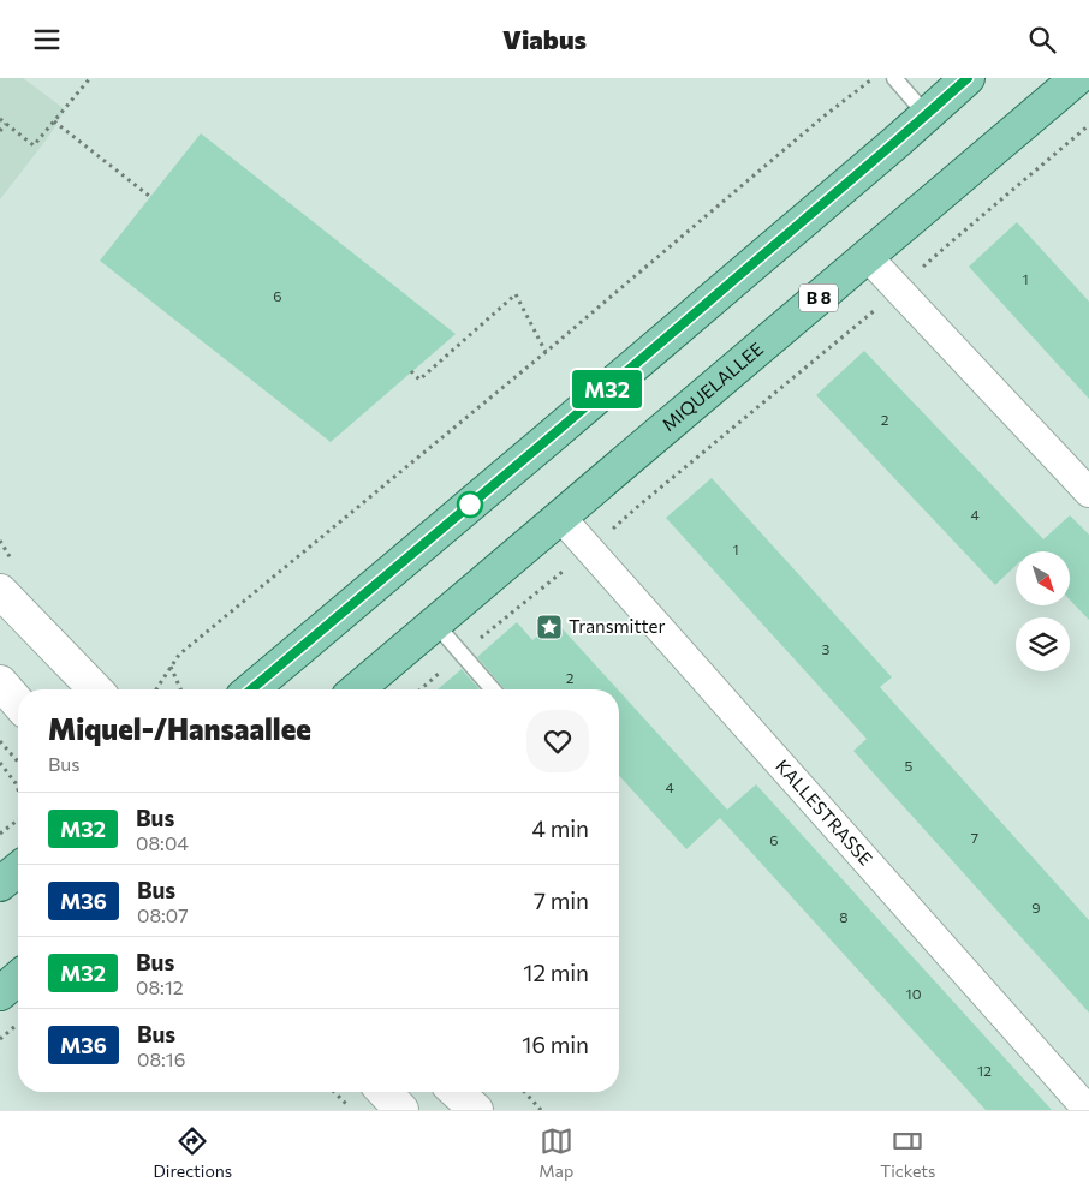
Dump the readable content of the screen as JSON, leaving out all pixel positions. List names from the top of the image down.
{
  "streets": {
    "main road": ["B 8", "MIQUELALLEE"],
    "street": ["KALLESTRASSE"]
  },
  "crossings": [
    ["MIQUELALLEE", "KALLESTRASSE"]
  ],
  "places": {
    "place": ["Transmitter"]
  },
  "lines": ["bus line M32"],
  "house_numbers": [
    "1",
    "6",
    "2",
    "4",
    "1",
    "3",
    "2",
    "5",
    "4",
    "7",
    "6",
    "9",
    "8",
    "10",
    "12"
  ],
  "north": "bottom right",
  "page": {
    "header": "Viabus",
    "on_map": "M32",
    "heading": ["Miquel-/Hansaallee", "Bus"],
    "list": [
      {
        "mark": "M32",
        "name": "Bus",
        "note": "08:04",
        "value": "4 min"
      },
      {
        "mark": "M36",
        "name": "Bus",
        "note": "08:07",
        "value": "7 min"
      },
      {
        "mark": "M32",
        "name": "Bus",
        "note": "08:12",
        "value": "12 min"
      },
      {
        "mark": "M36",
        "name": "Bus",
        "note": "08:16",
        "value": "16 min"
      }
    ],
    "tabs": ["Directions", "Map", "Tickets"]
  }
}
